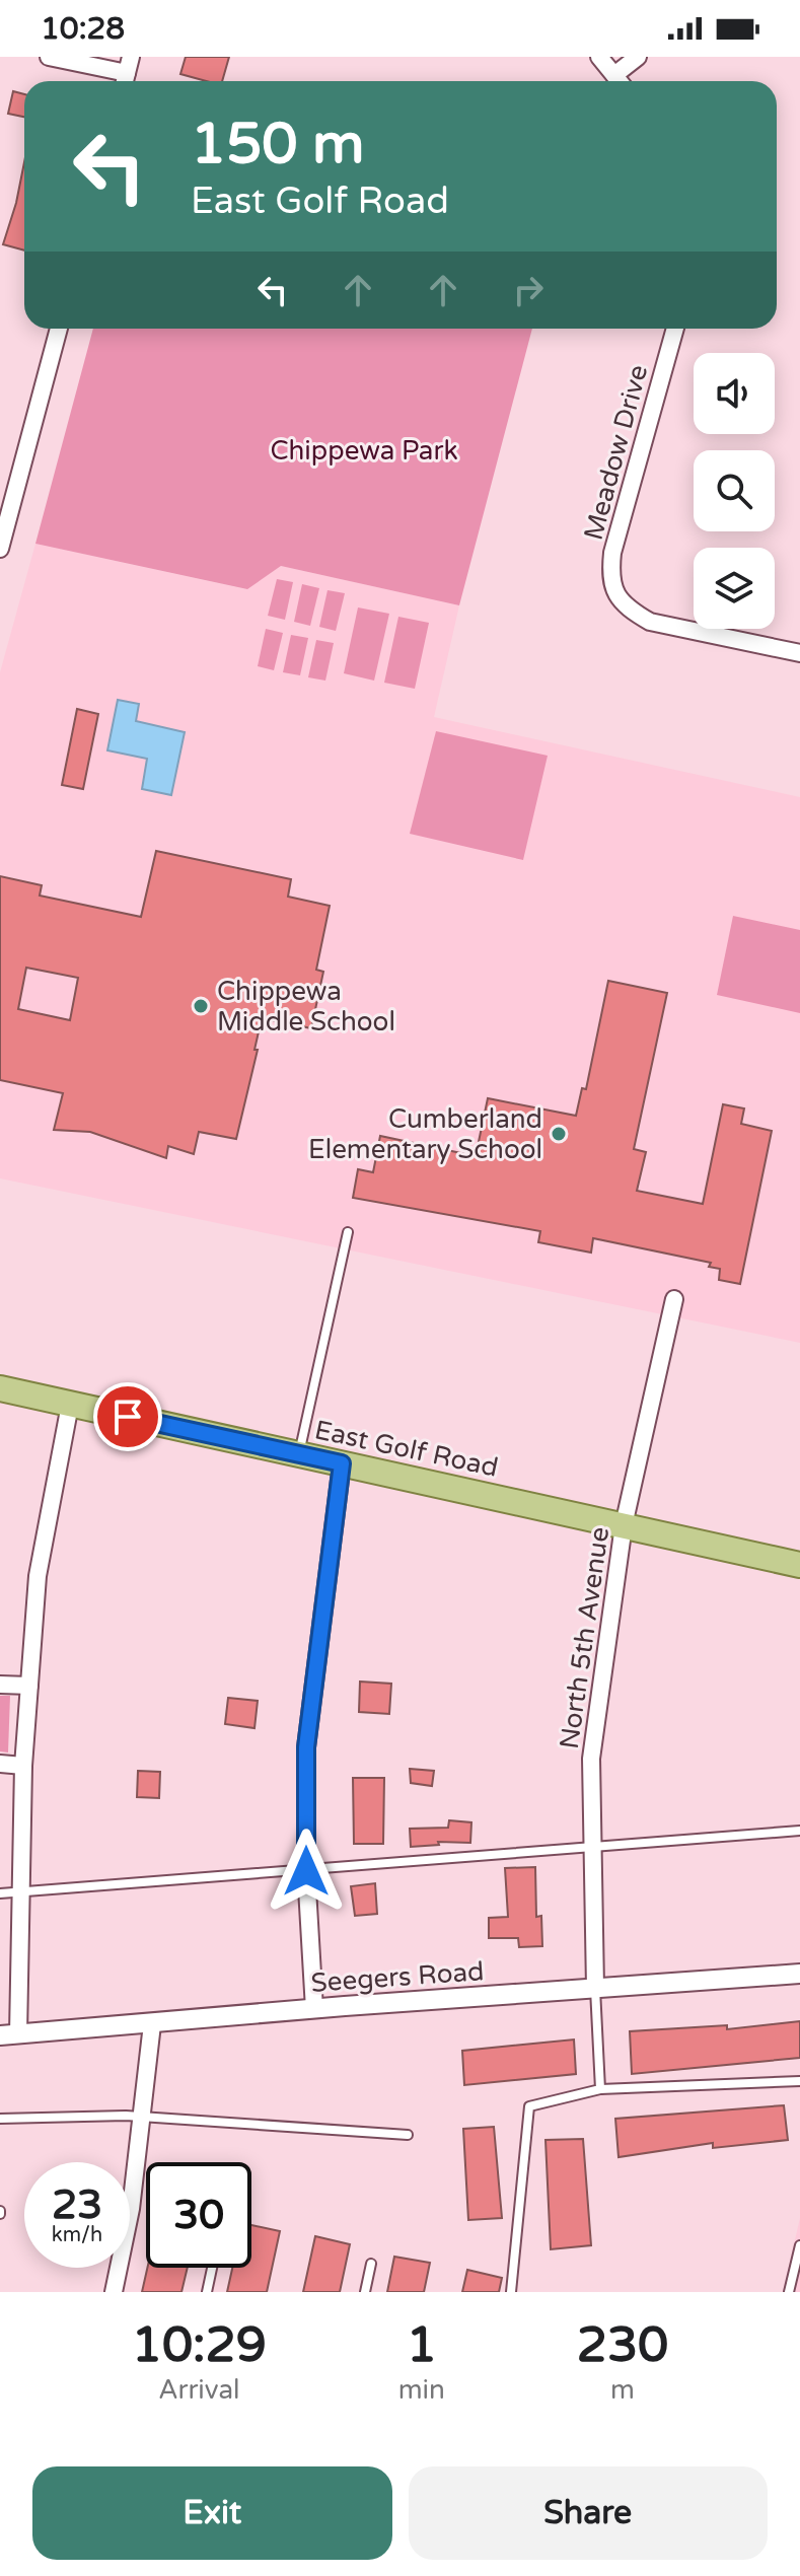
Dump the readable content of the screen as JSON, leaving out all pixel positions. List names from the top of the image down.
{
  "streets": {
    "main road": ["East Golf Road"],
    "street": ["Meadow Drive", "North 5th Avenue", "Seegers Road"]
  },
  "crossings": [
    ["East Golf Road", "North 5th Avenue"],
    ["North 5th Avenue", "Seegers Road"]
  ],
  "parks": ["Chippewa Park"],
  "places": ["Chippewa Middle School", "Cumberland Elementary School"],
  "page": {
    "status": "10:28",
    "turn": ["150 m", "East Golf Road"],
    "speed": "23 km/h",
    "limit": "30",
    "eta": [
      "10:29",
      "Arrival",
      "1",
      "min",
      "230",
      "m"
    ],
    "buttons": ["Exit", "Share"]
  }
}
